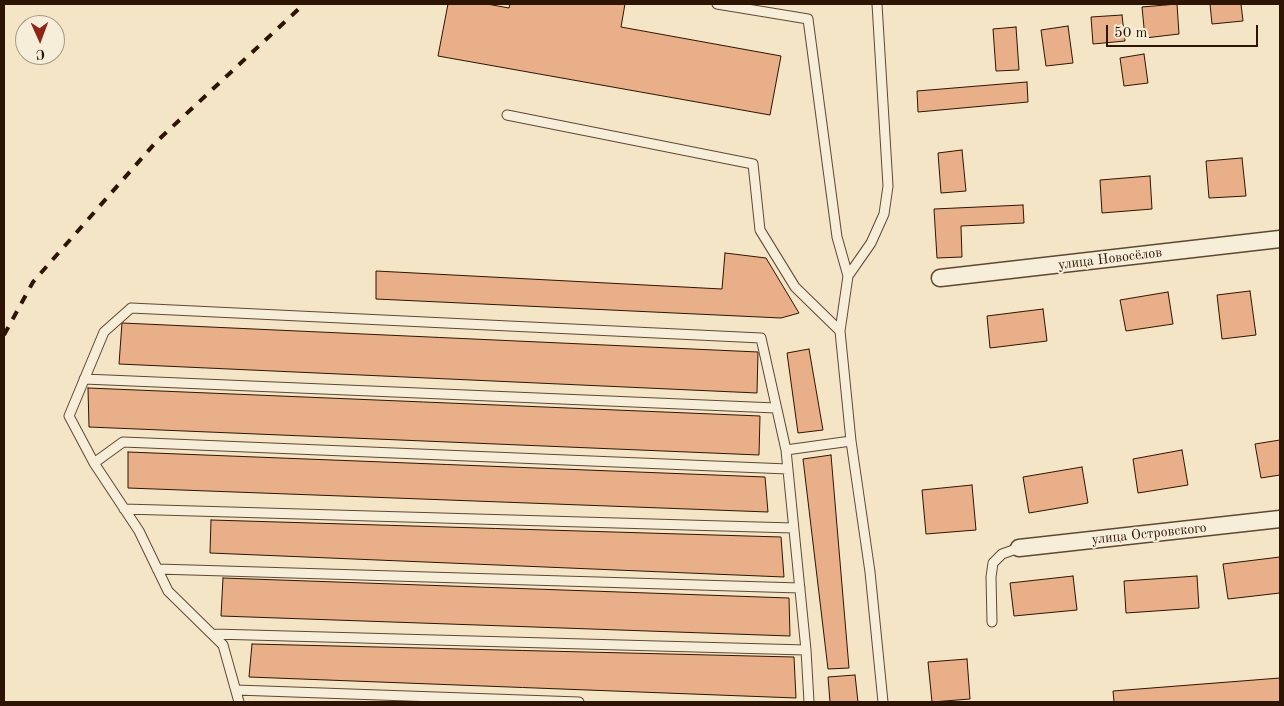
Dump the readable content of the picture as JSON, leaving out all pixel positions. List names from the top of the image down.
{
  "streets": {
    "street": ["улица Новосёлов", "улица Островского"]
  },
  "scale_bar": "50 m",
  "north": "bottom"
}
